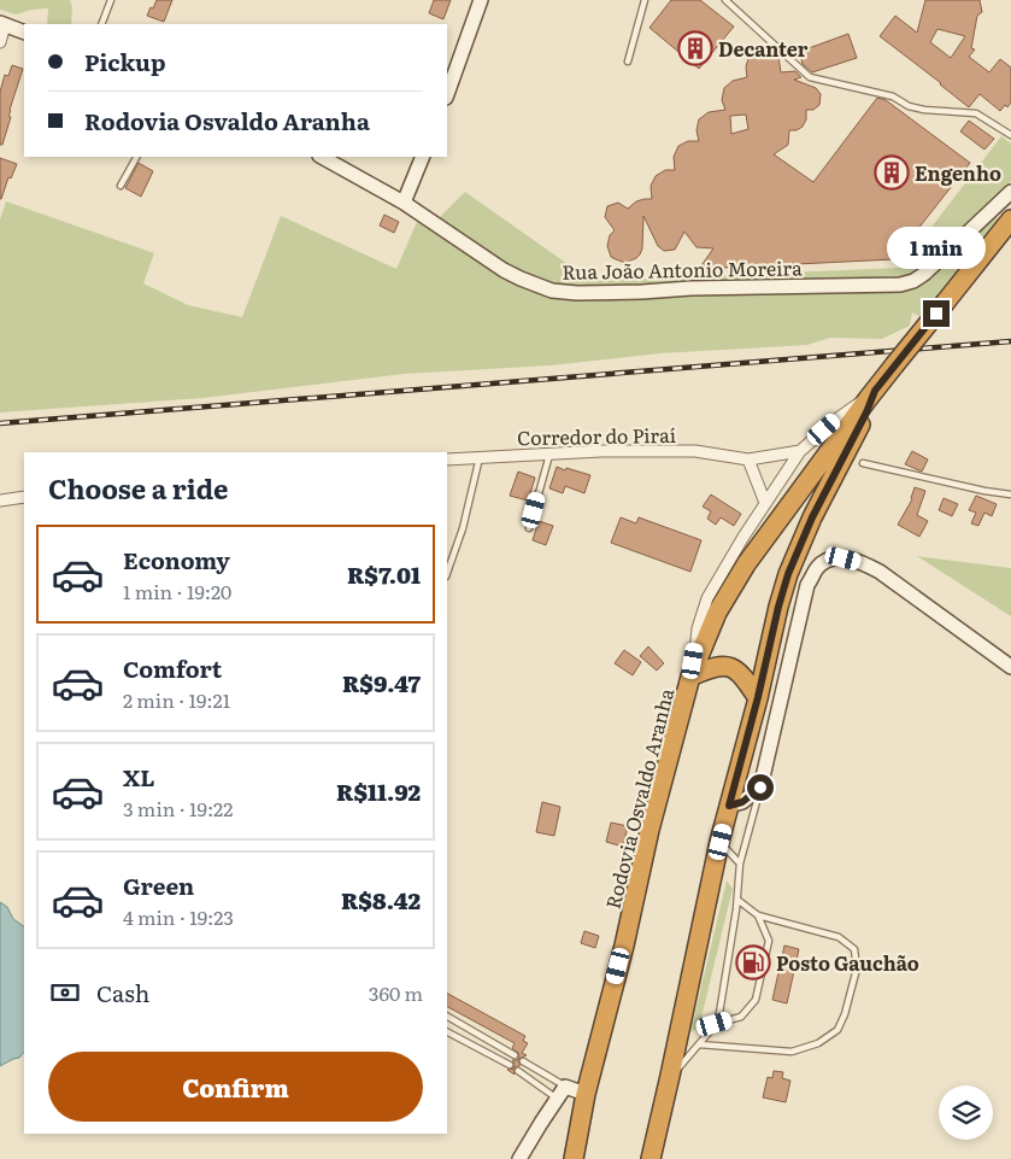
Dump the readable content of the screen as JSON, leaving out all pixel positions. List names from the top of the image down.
{
  "streets": {
    "highway": ["Rodovia Osvaldo Aranha"],
    "main road": ["Rua João Antonio Moreira"],
    "street": ["Corredor do Piraí"]
  },
  "places": {
    "building": ["Decanter", "Engenho"],
    "fuel station": ["Posto Gauchão"]
  },
  "page": {
    "banner": ["Pickup", "Rodovia Osvaldo Aranha"],
    "bubble": "1 min",
    "heading": "Choose a ride",
    "list": [
      {
        "name": "Economy",
        "note": "1 min · 19:20",
        "value": "R$7.01"
      },
      {
        "name": "Comfort",
        "note": "2 min · 19:21",
        "value": "R$9.47"
      },
      {
        "name": "XL",
        "note": "3 min · 19:22",
        "value": "R$11.92"
      },
      {
        "name": "Green",
        "note": "4 min · 19:23",
        "value": "R$8.42"
      }
    ],
    "pay": ["Cash", "360 m"],
    "buttons": "Confirm"
  }
}
